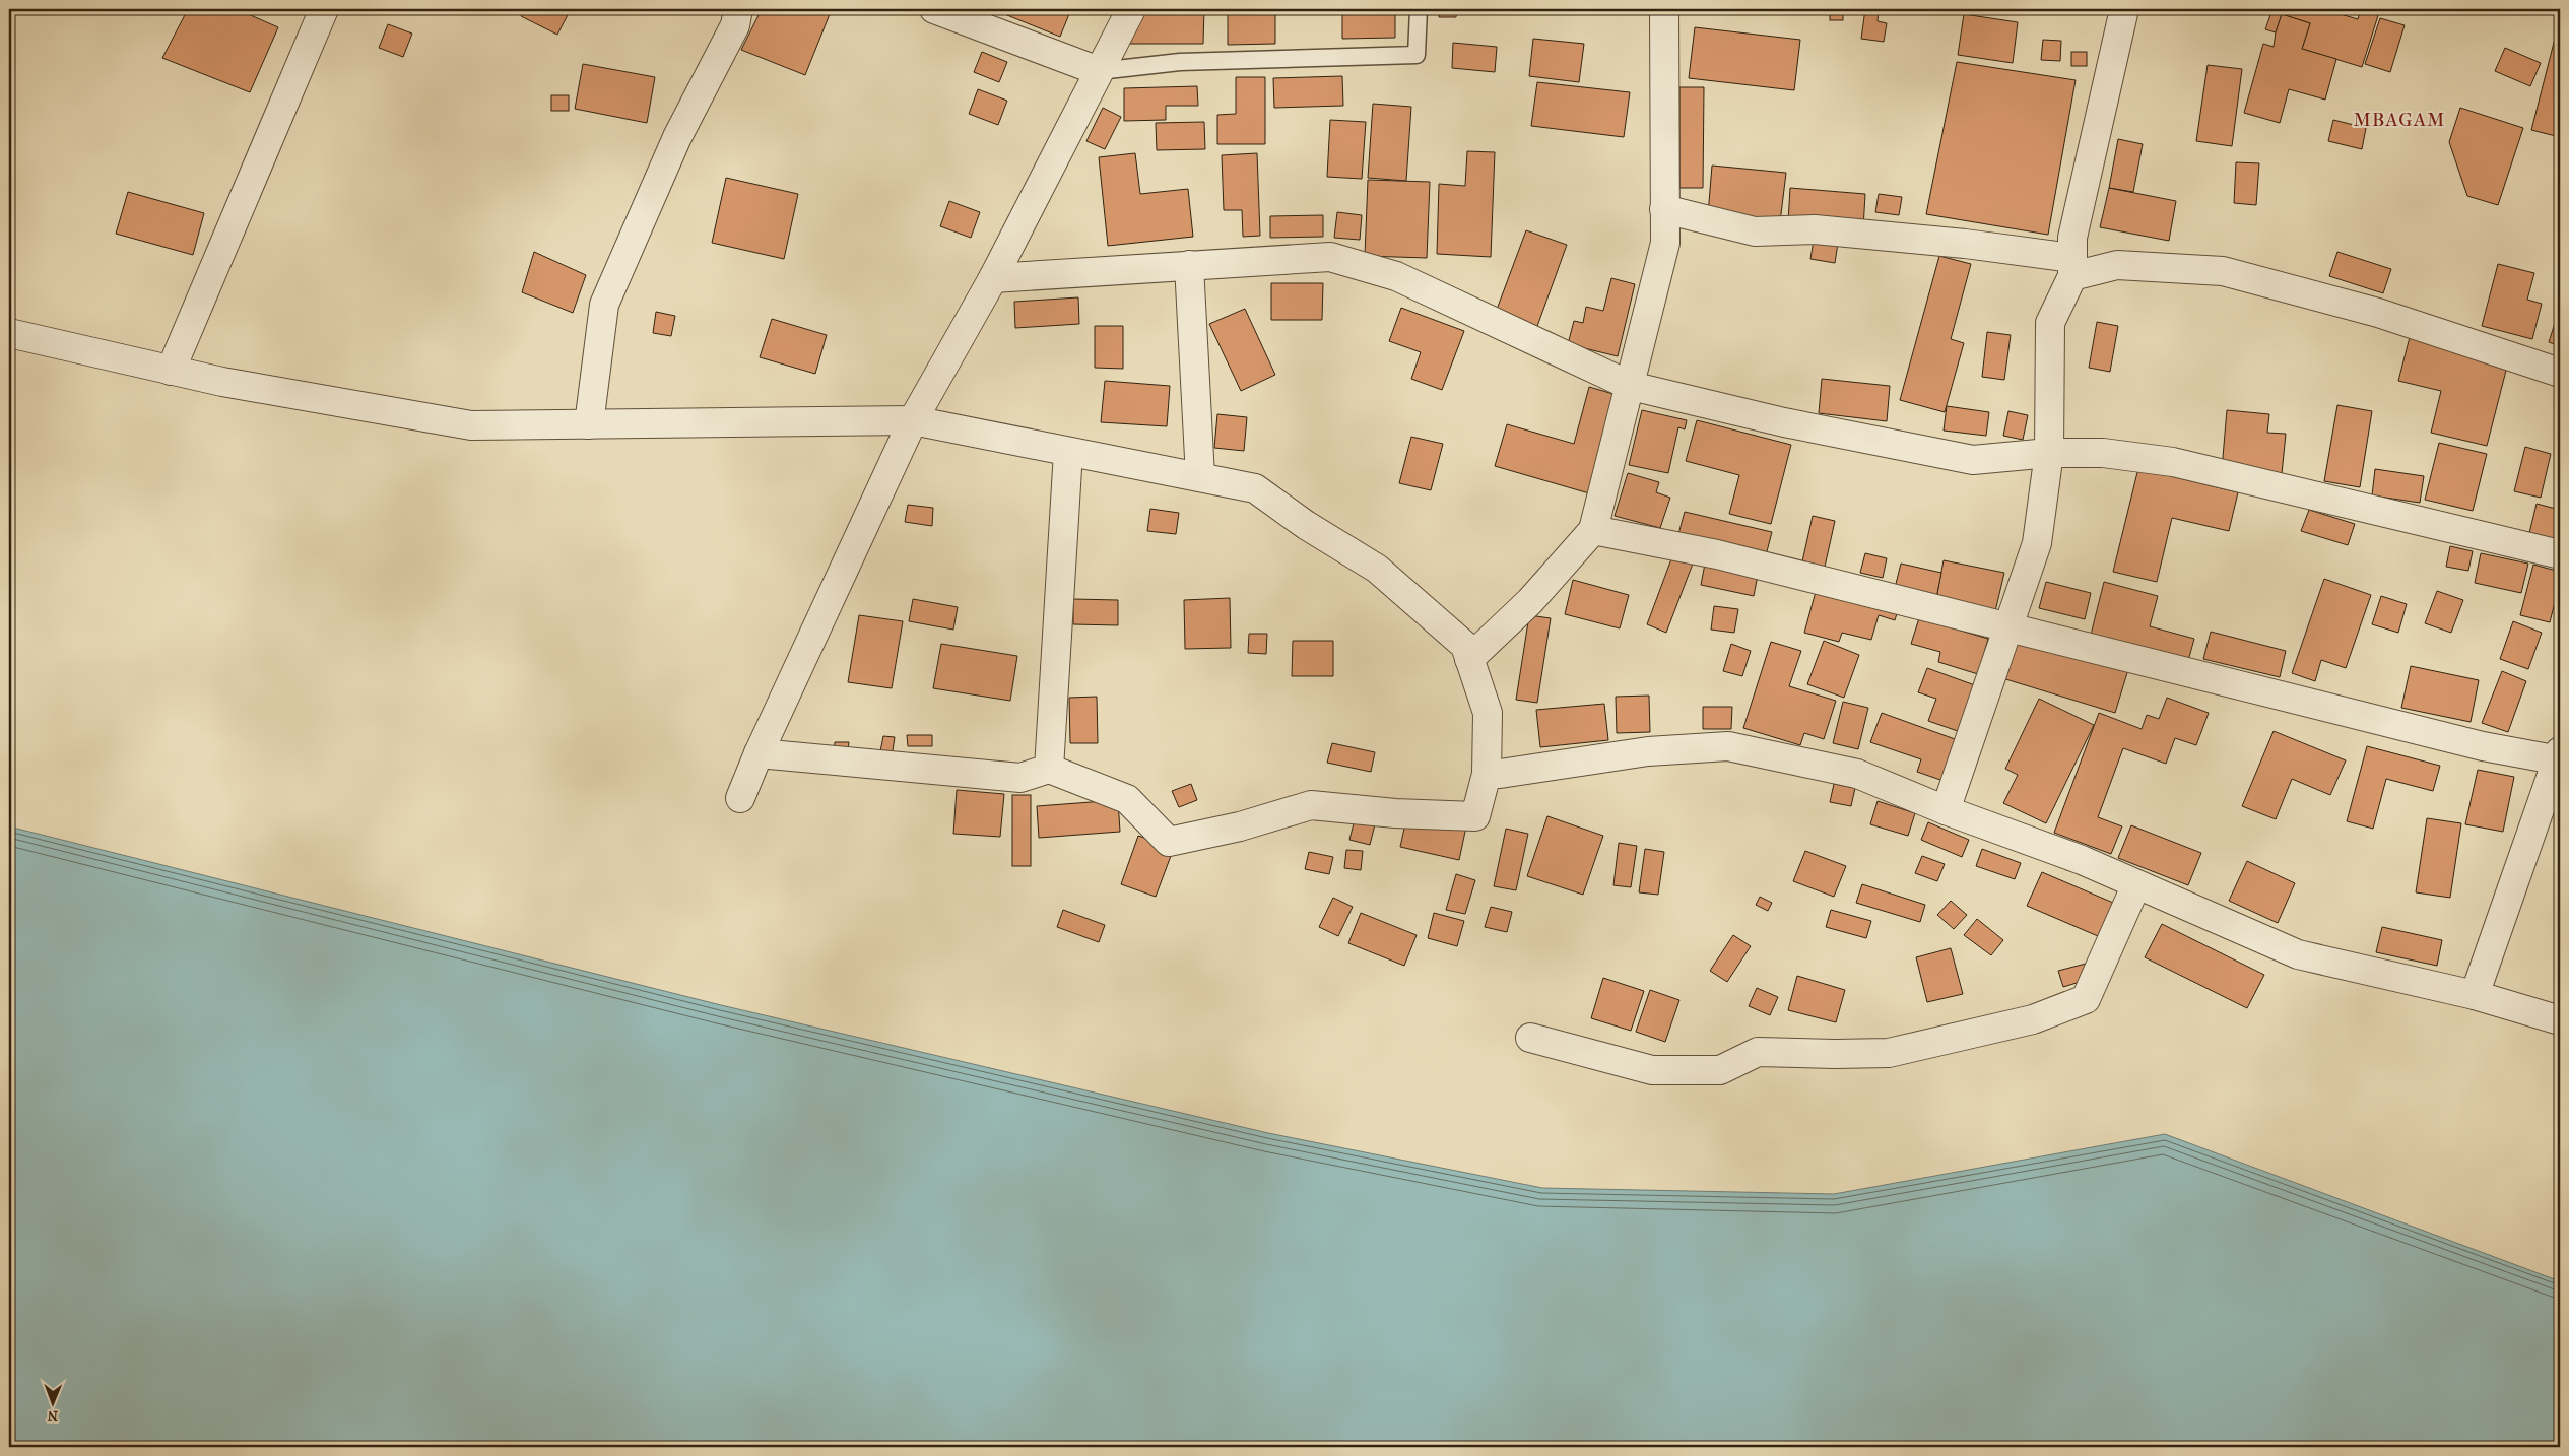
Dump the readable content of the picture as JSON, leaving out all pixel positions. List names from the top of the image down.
{
  "districts": ["MBAGAM"],
  "north": "bottom"
}
